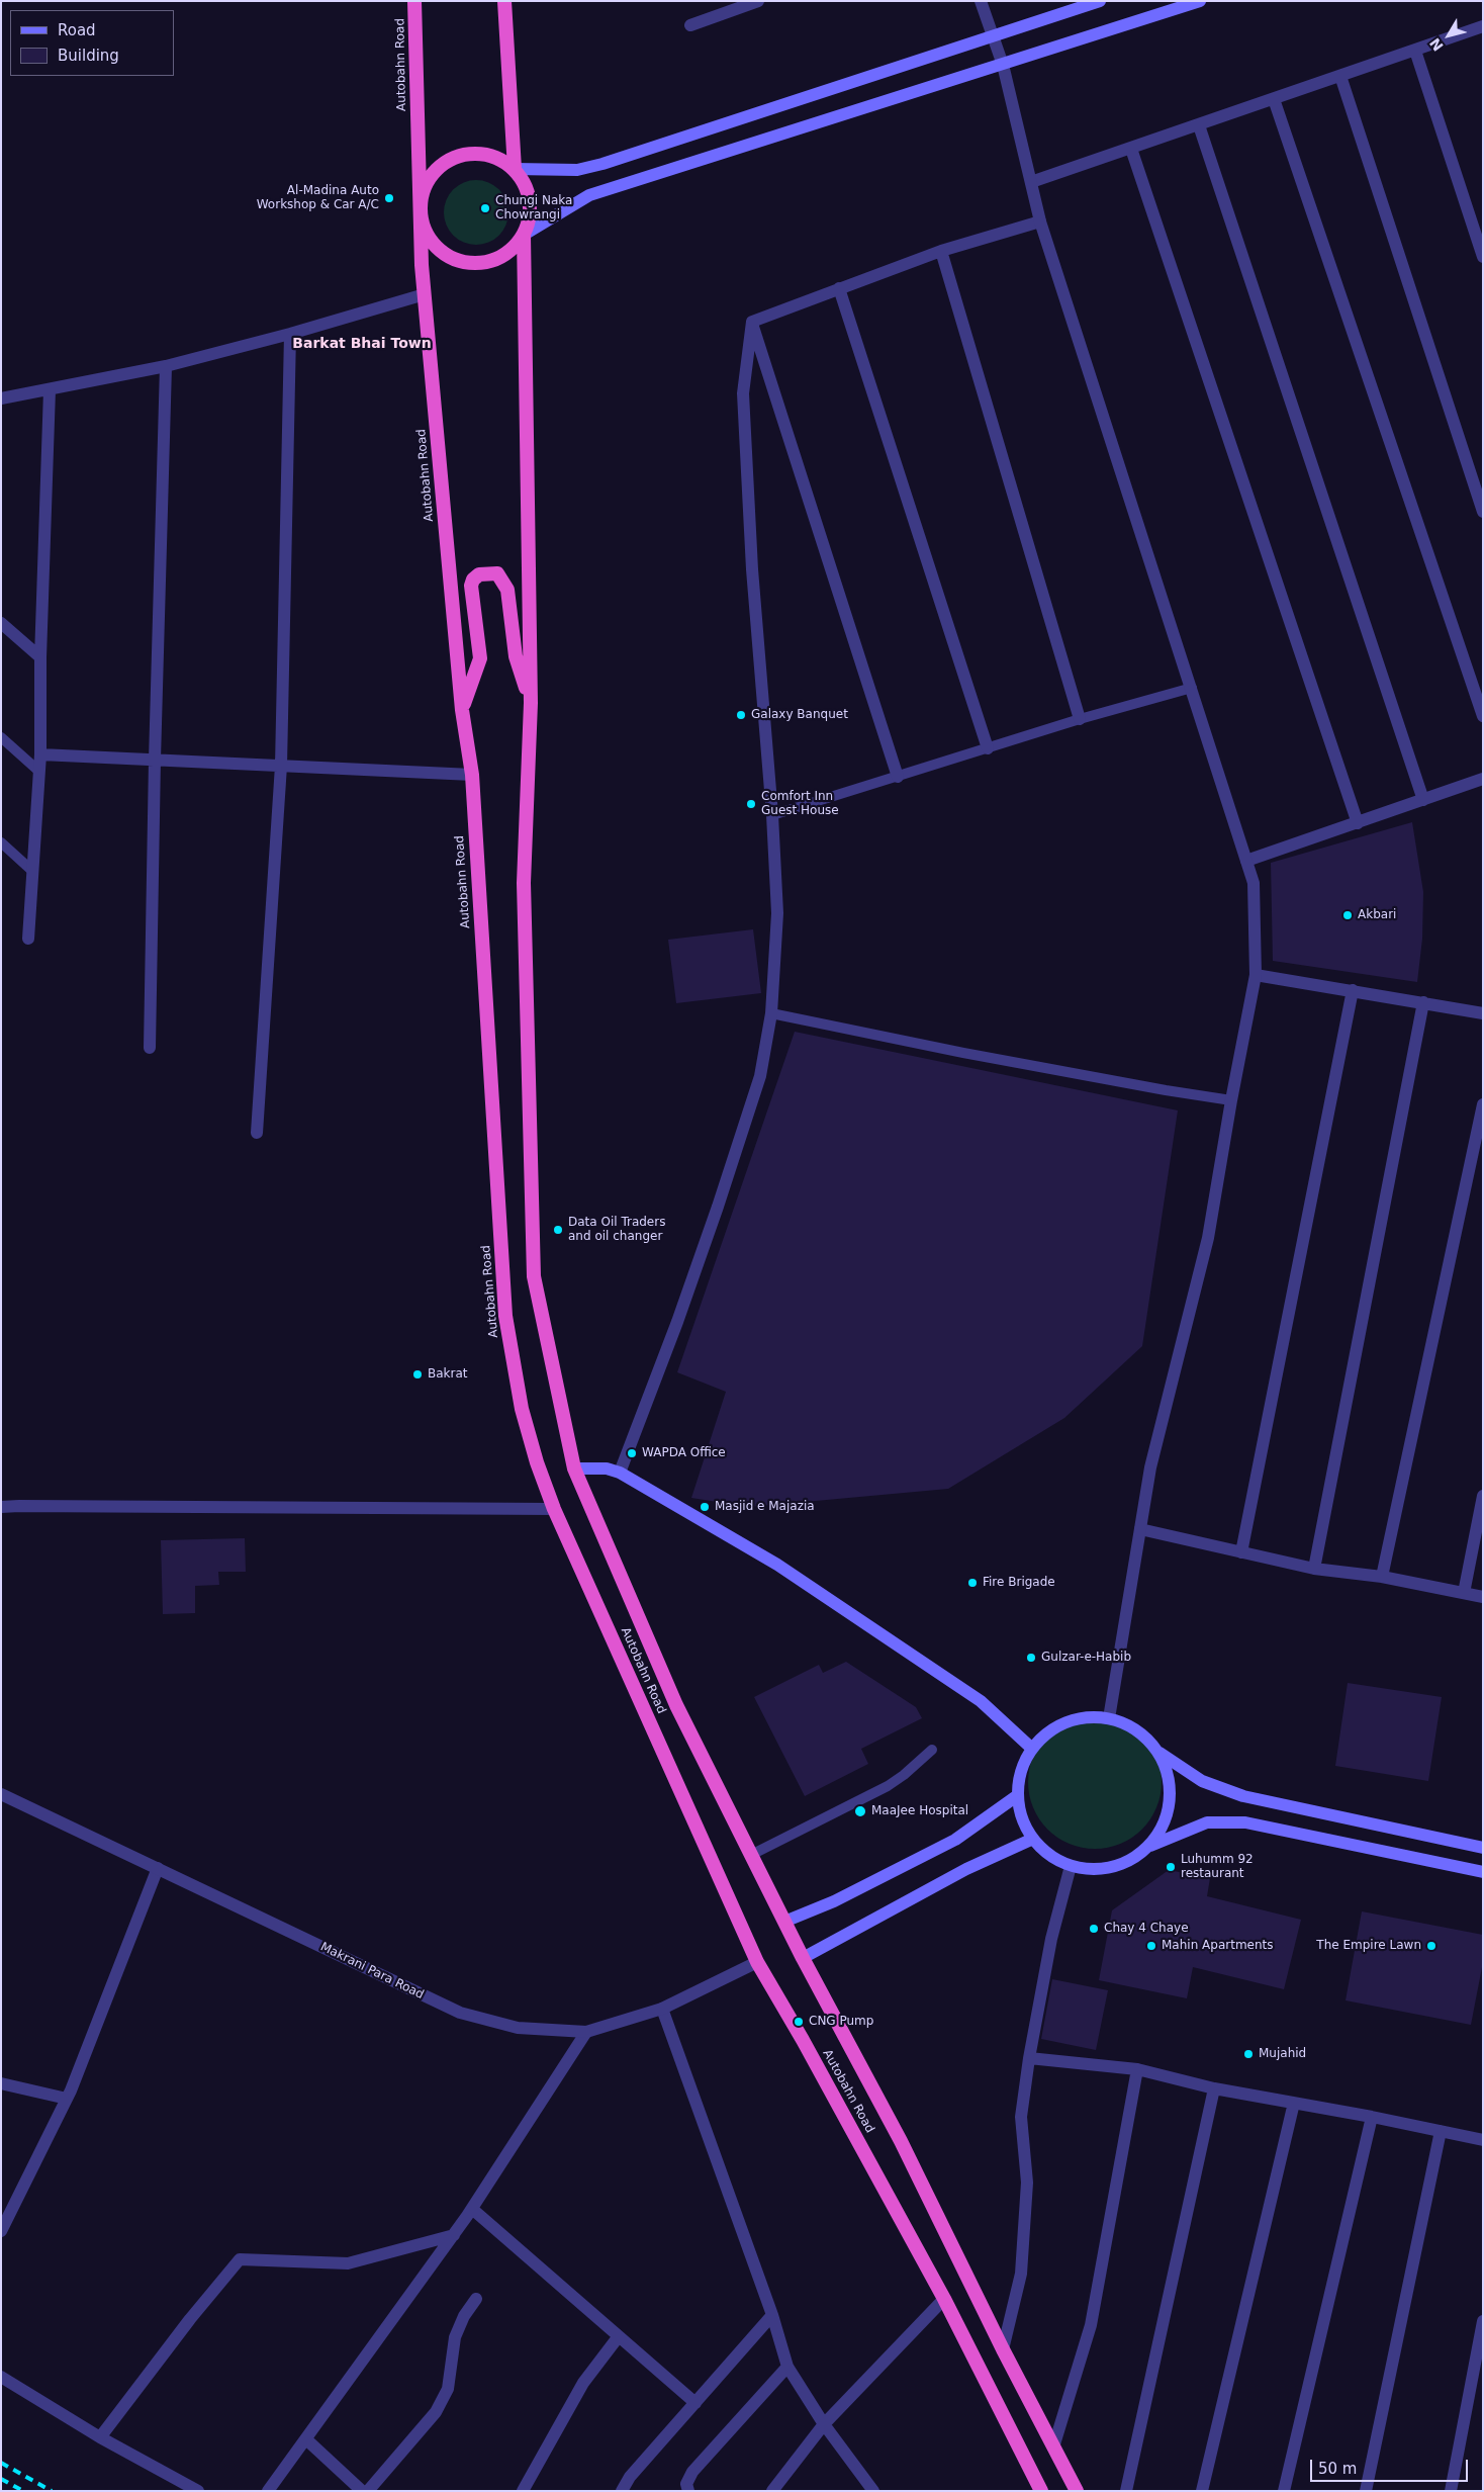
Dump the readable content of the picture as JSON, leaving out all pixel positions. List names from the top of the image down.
{
  "streets": {
    "highway": ["Autobahn Road"],
    "street": ["Makrani Para Road"]
  },
  "crossings": [
    ["Autobahn Road", "Makrani Para Road"]
  ],
  "districts": ["Barkat Bhai Town"],
  "places": [
    "Al-Madina Auto Workshop & Car A/C",
    "Chungi Naka Chowrangi",
    "Galaxy Banquet",
    "Comfort Inn Guest House",
    "Akbari",
    "Data Oil Traders and oil changer",
    "Bakrat",
    "WAPDA Office",
    "Masjid e Majazia",
    "Fire Brigade",
    "Gulzar-e-Habib",
    "MaaJee Hospital",
    "Luhumm 92 restaurant",
    "Chay 4 Chaye",
    "Mahin Apartments",
    "The Empire Lawn",
    "CNG Pump",
    "Mujahid"
  ],
  "legend": ["Road", "Building"],
  "scale_bar": "50 m",
  "north": "bottom left"
}
